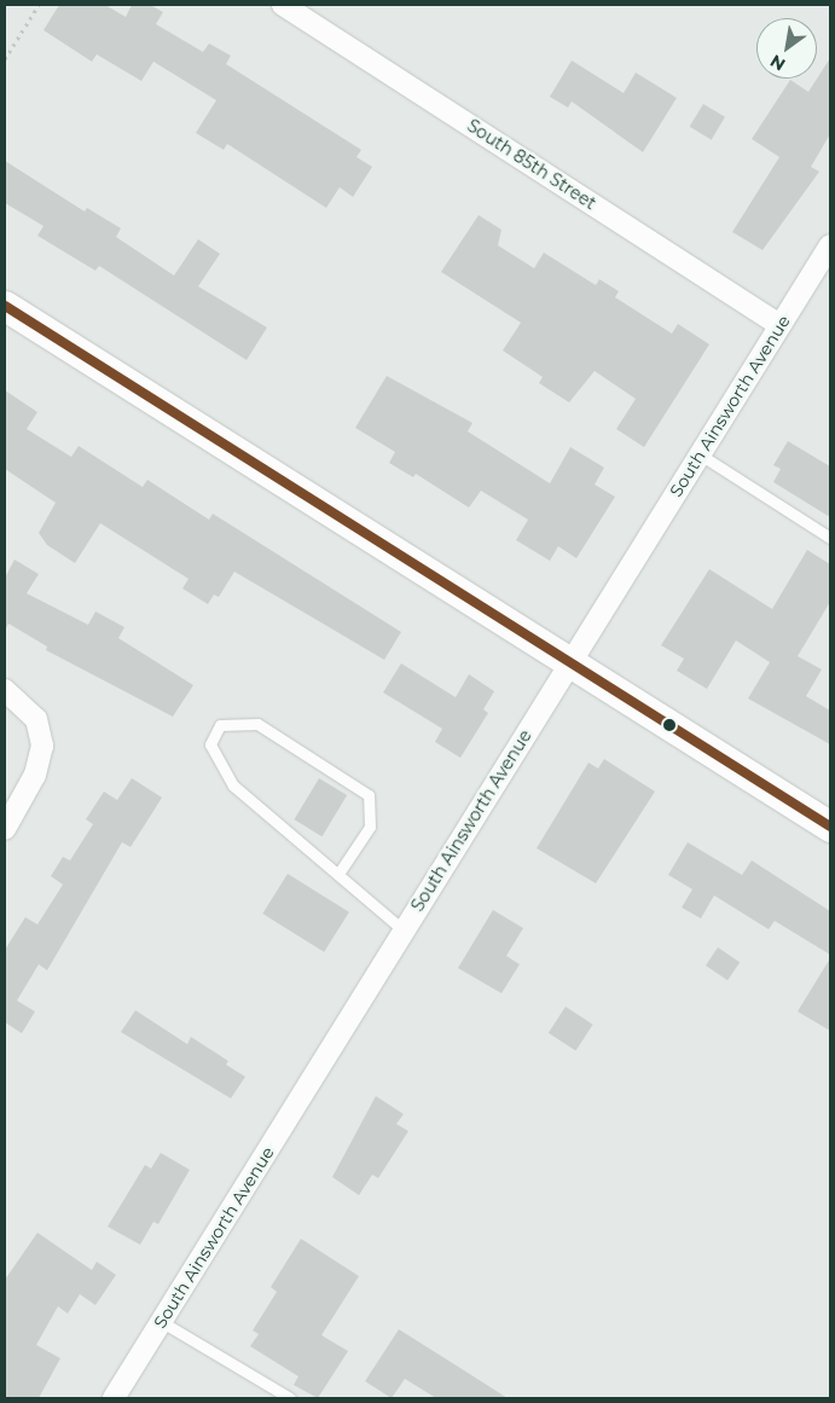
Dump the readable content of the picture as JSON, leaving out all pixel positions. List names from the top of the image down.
{
  "streets": {
    "street": ["South 85th Street", "South Ainsworth Avenue"]
  },
  "crossings": [
    ["South 85th Street", "South Ainsworth Avenue"]
  ],
  "north": "bottom left"
}
